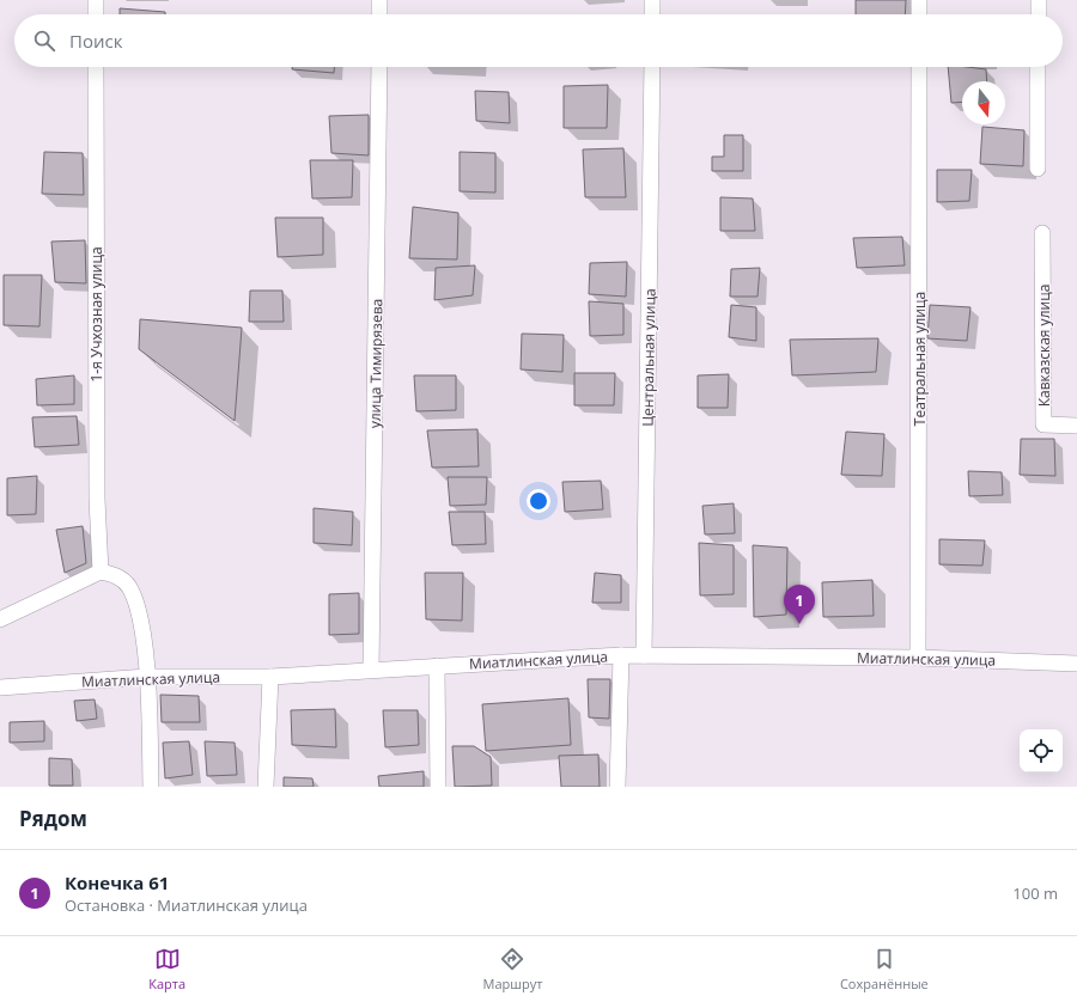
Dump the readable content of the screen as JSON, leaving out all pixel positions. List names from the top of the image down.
{
  "streets": {
    "street": [
      "1-я Учхозная улица",
      "Кавказская улица",
      "Центральная улица",
      "Театральная улица",
      "улица Тимирязева",
      "Миатлинская улица"
    ]
  },
  "crossings": [
    ["Центральная улица", "Миатлинская улица"],
    ["Театральная улица", "Миатлинская улица"],
    ["улица Тимирязева", "Миатлинская улица"]
  ],
  "north": "bottom",
  "page": {
    "search": "Поиск",
    "pins": "1",
    "heading": "Рядом",
    "list": [
      {
        "mark": "1",
        "name": "Конечка 61",
        "note": "Остановка · Миатлинская улица",
        "value": "100 m"
      }
    ],
    "nav": ["Карта", "Маршрут", "Сохранённые"]
  }
}
